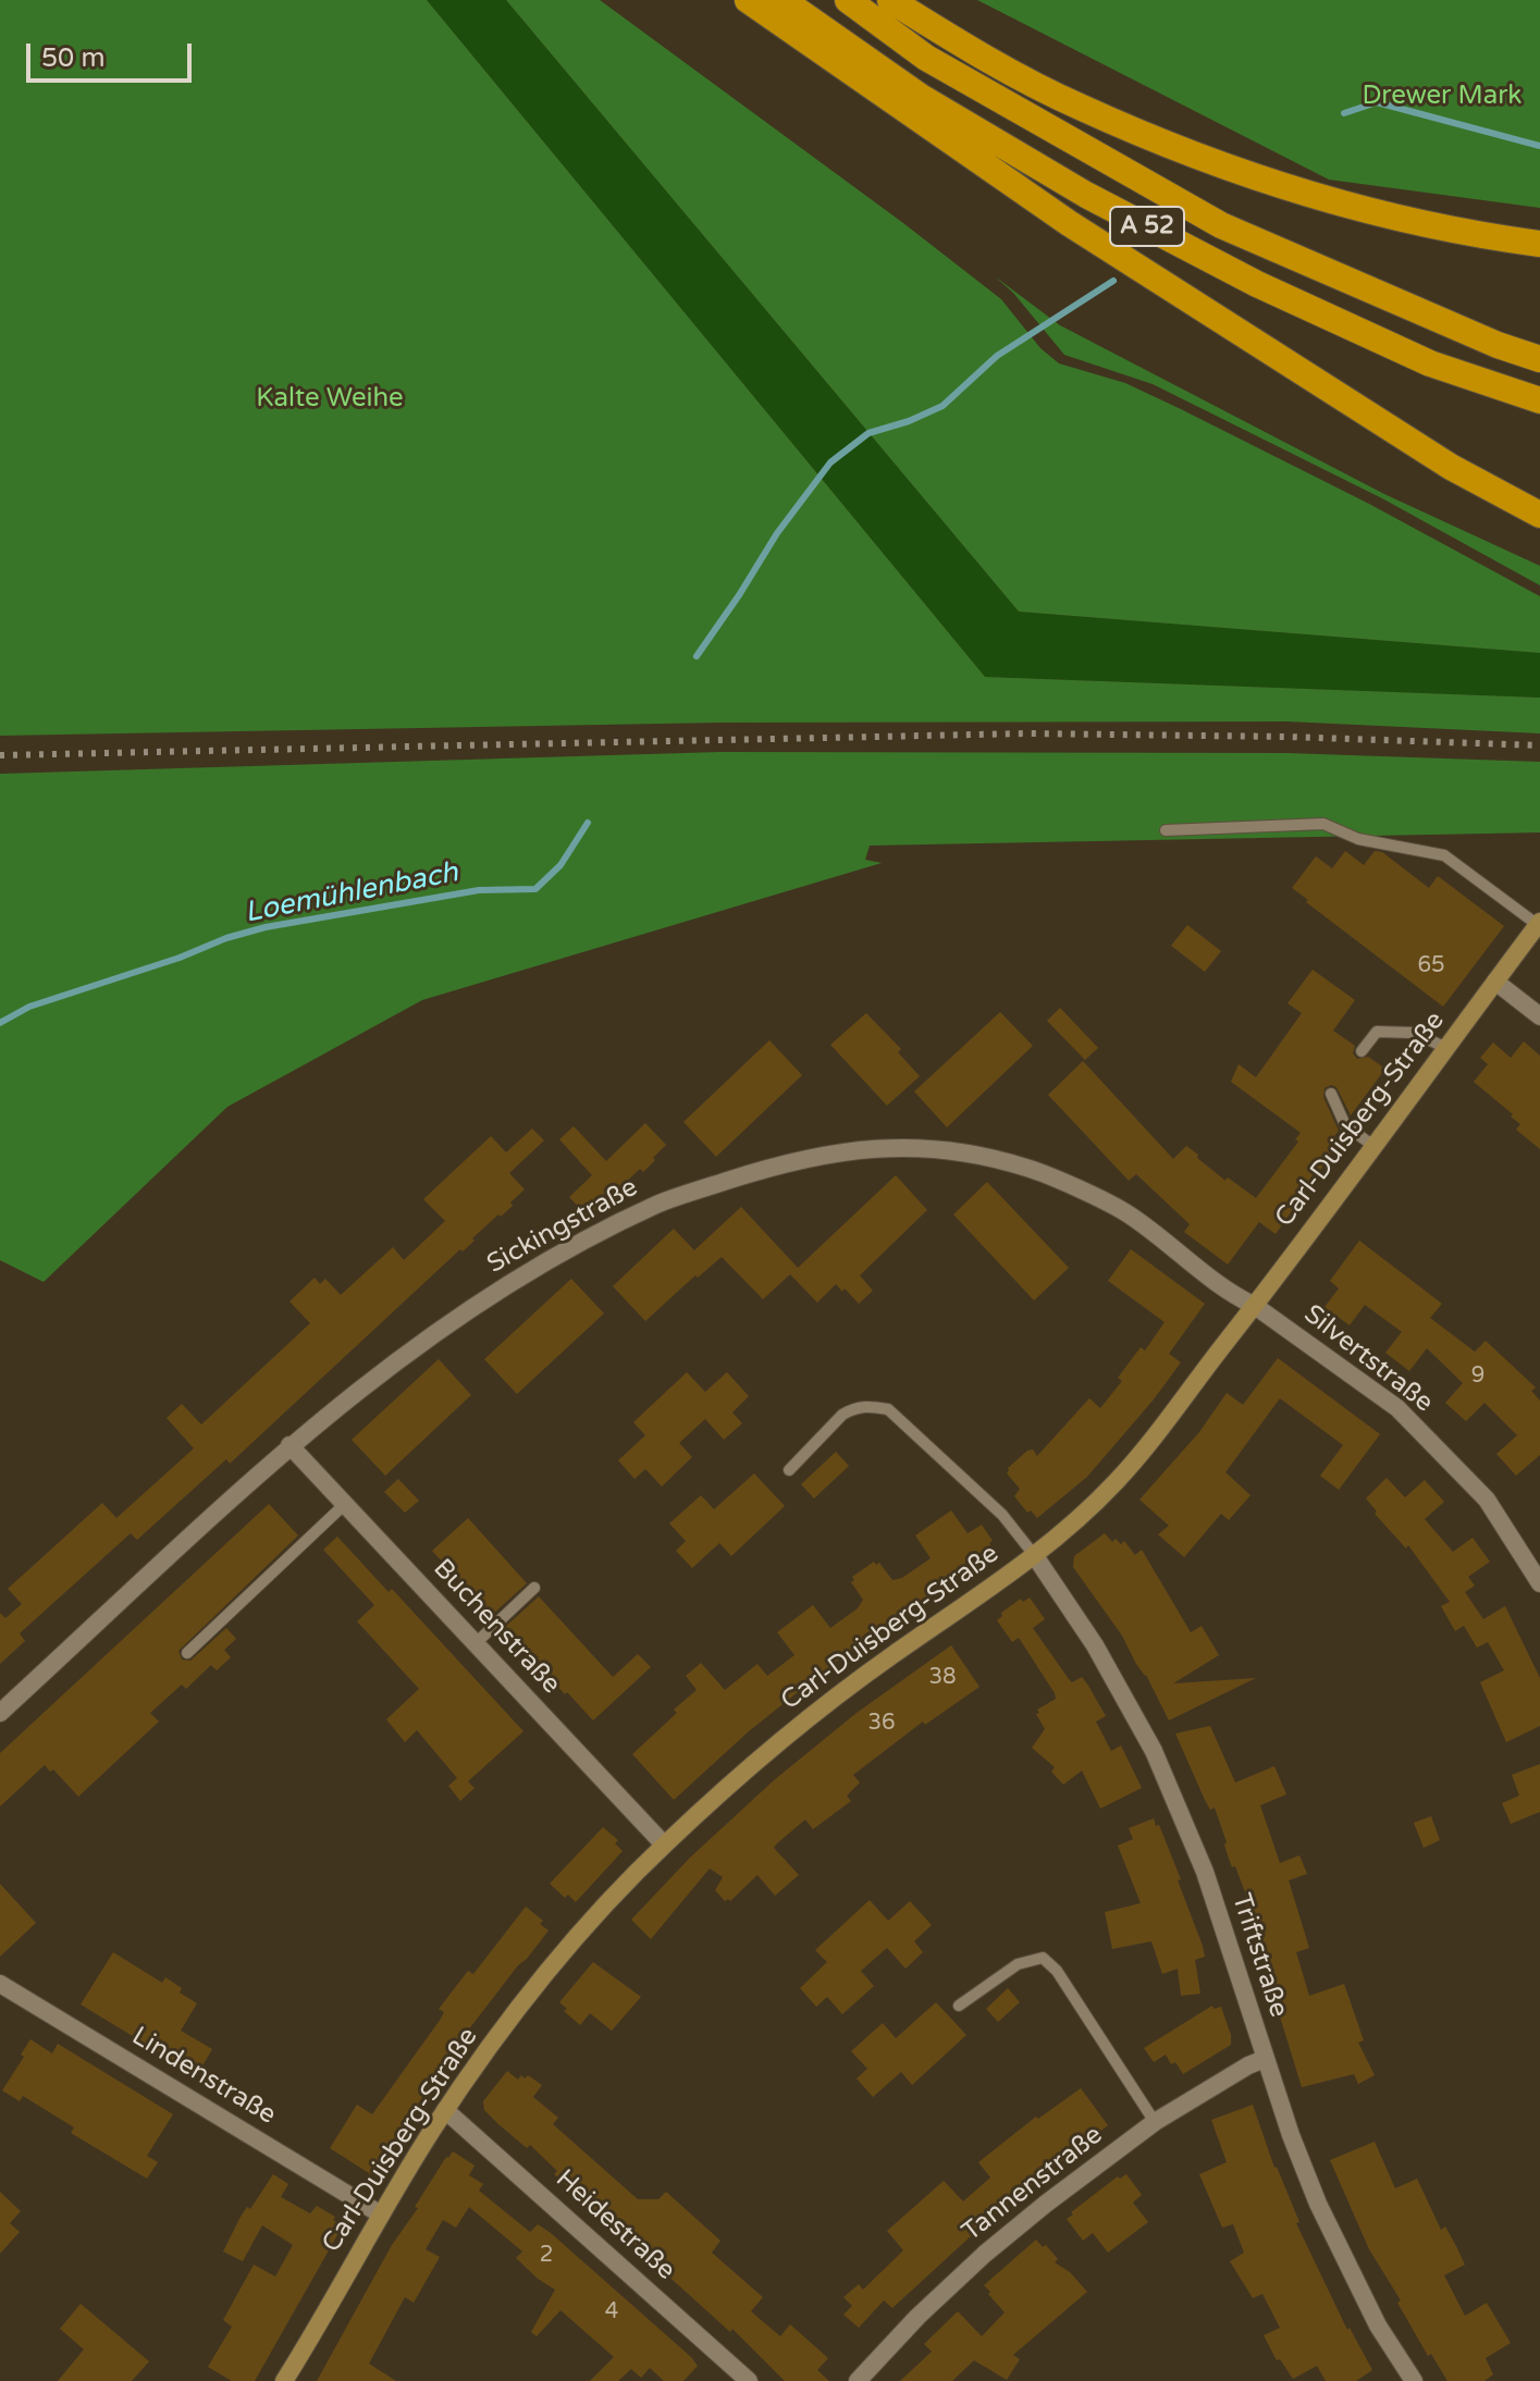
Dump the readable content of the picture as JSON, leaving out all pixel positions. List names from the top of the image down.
{
  "streets": {
    "highway": ["A 52"],
    "main road": ["Carl-Duisberg-Straße"],
    "street": [
      "Sickingstraße",
      "Silvertstraße",
      "Buchenstraße",
      "Triftstraße",
      "Lindenstraße",
      "Tannenstraße",
      "Heidestraße"
    ]
  },
  "crossings": [
    ["Carl-Duisberg-Straße", "Sickingstraße"],
    ["Carl-Duisberg-Straße", "Silvertstraße"],
    ["Carl-Duisberg-Straße", "Buchenstraße"],
    ["Carl-Duisberg-Straße", "Triftstraße"],
    ["Carl-Duisberg-Straße", "Lindenstraße"],
    ["Carl-Duisberg-Straße", "Heidestraße"],
    ["Sickingstraße", "Silvertstraße"],
    ["Sickingstraße", "Buchenstraße"],
    ["Triftstraße", "Tannenstraße"]
  ],
  "water": ["Loemühlenbach"],
  "parks": ["Drewer Mark", "Kalte Weihe"],
  "house_numbers": [
    "65",
    "9",
    "38",
    "36",
    "2",
    "4"
  ],
  "scale_bar": "50 m"
}
